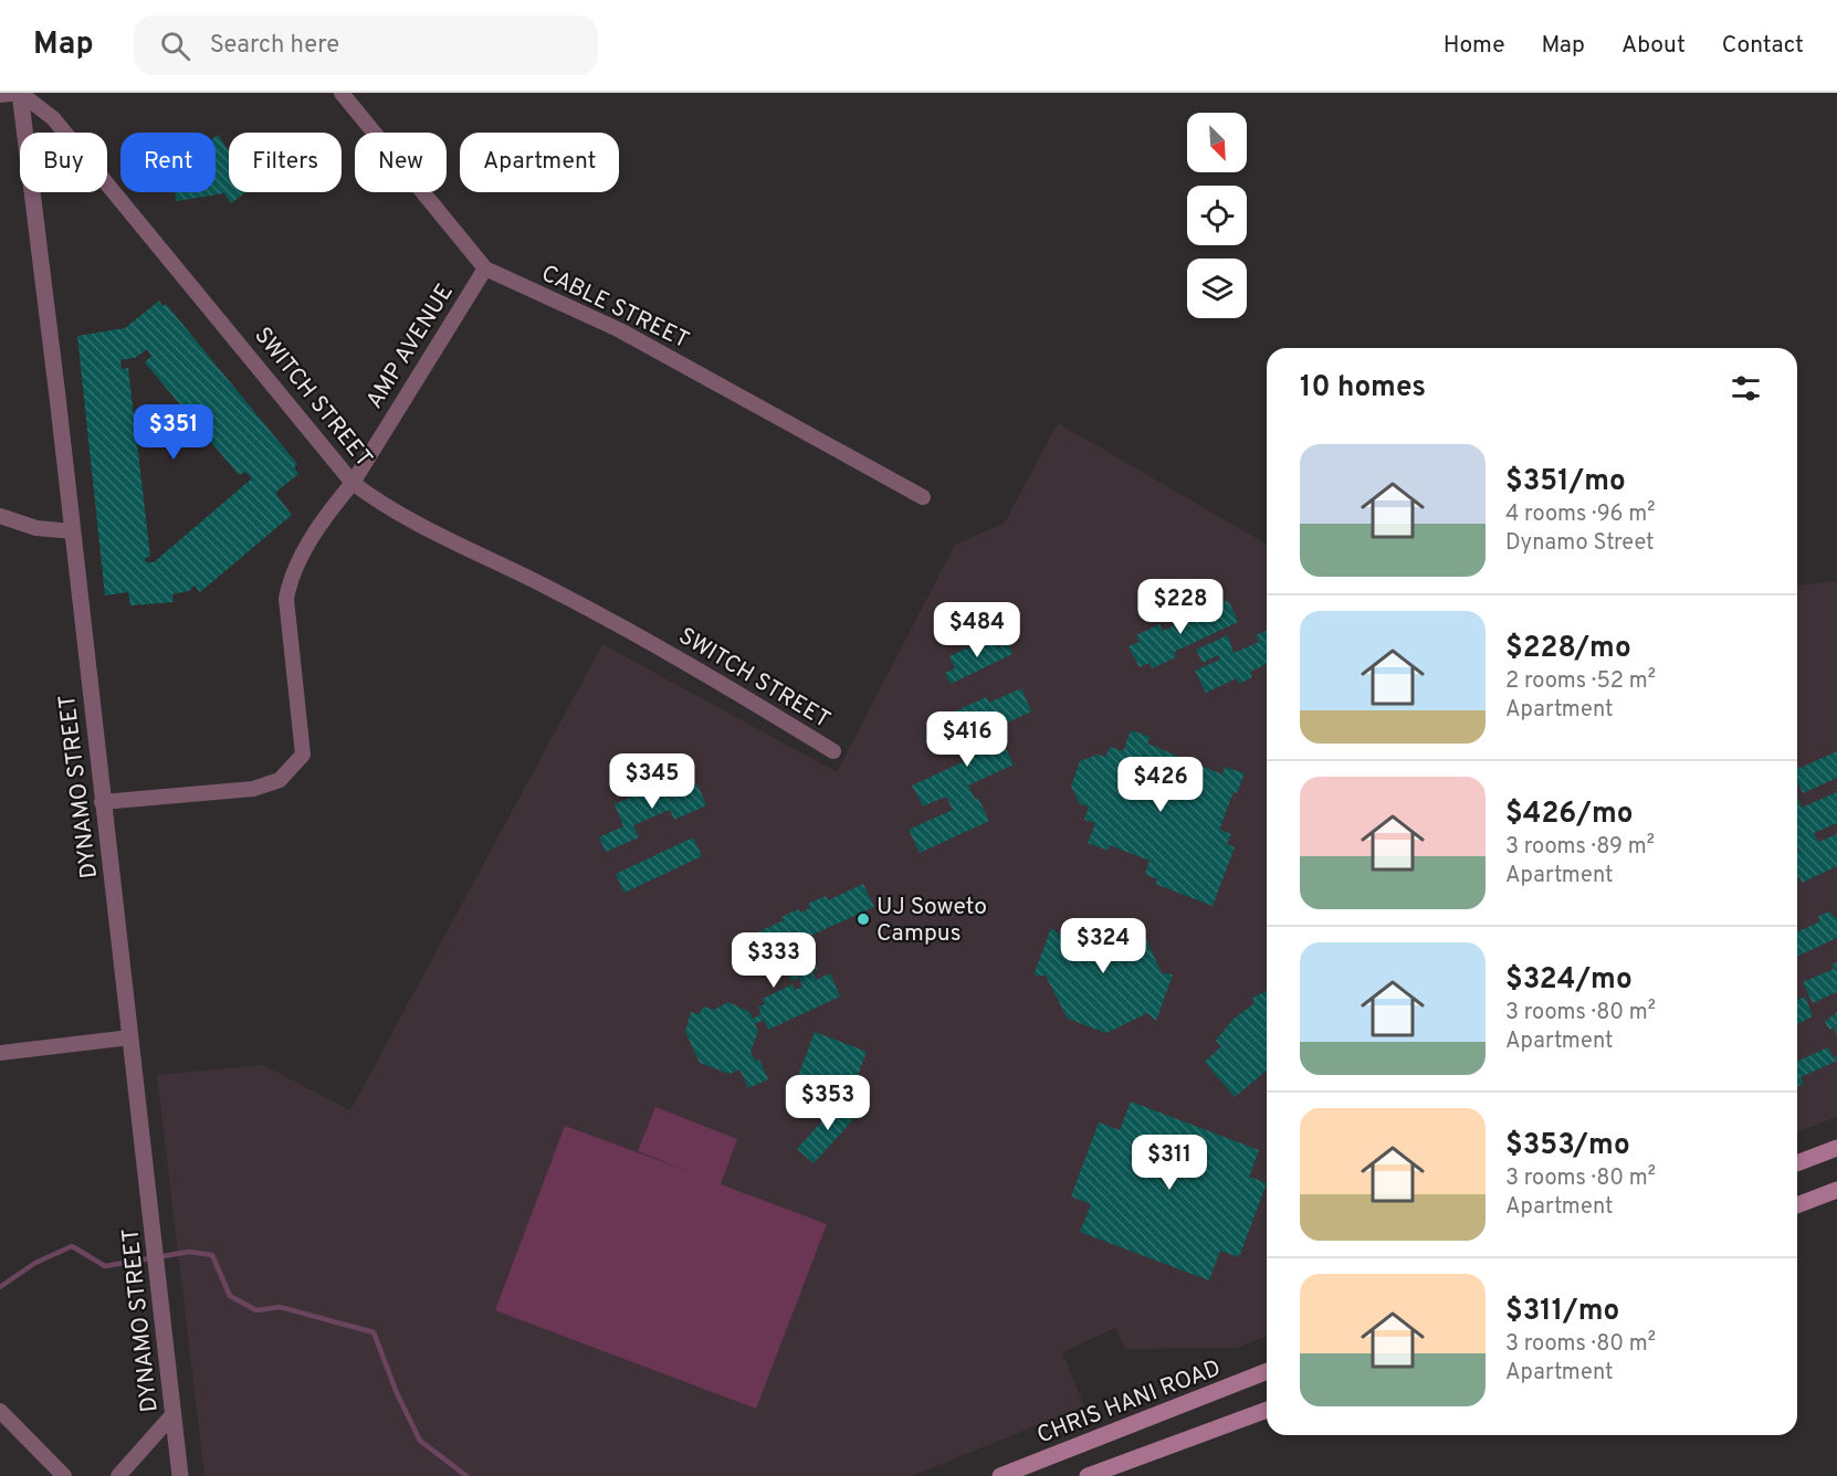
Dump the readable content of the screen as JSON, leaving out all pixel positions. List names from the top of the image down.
{
  "streets": {
    "main road": ["CHRIS HANI ROAD"],
    "street": [
      "CABLE STREET",
      "AMP AVENUE",
      "SWITCH STREET",
      "DYNAMO STREET"
    ]
  },
  "crossings": [
    ["CABLE STREET", "AMP AVENUE"],
    ["AMP AVENUE", "SWITCH STREET"],
    ["AMP AVENUE", "DYNAMO STREET"],
    ["SWITCH STREET", "DYNAMO STREET"]
  ],
  "places": ["UJ Soweto Campus"],
  "north": "bottom right",
  "page": {
    "header": "Map",
    "search": "Search here",
    "nav": [
      "Home",
      "Map",
      "About",
      "Contact"
    ],
    "chip": [
      "Buy",
      "Rent",
      "Filters",
      "New",
      "Apartment"
    ],
    "heading": "10 homes",
    "price": [
      "$351",
      "$228",
      "$484",
      "$416",
      "$345",
      "$426",
      "$324",
      "$333",
      "$353",
      "$311"
    ],
    "list": [
      {
        "name": "$351/mo",
        "note": "4 rooms · 96 m² · Dynamo Street"
      },
      {
        "name": "$228/mo",
        "note": "2 rooms · 52 m² · Apartment"
      },
      {
        "name": "$426/mo",
        "note": "3 rooms · 89 m² · Apartment"
      },
      {
        "name": "$324/mo",
        "note": "3 rooms · 80 m² · Apartment"
      },
      {
        "name": "$353/mo",
        "note": "3 rooms · 80 m² · Apartment"
      },
      {
        "name": "$311/mo",
        "note": "3 rooms · 80 m² · Apartment"
      }
    ]
  }
}
